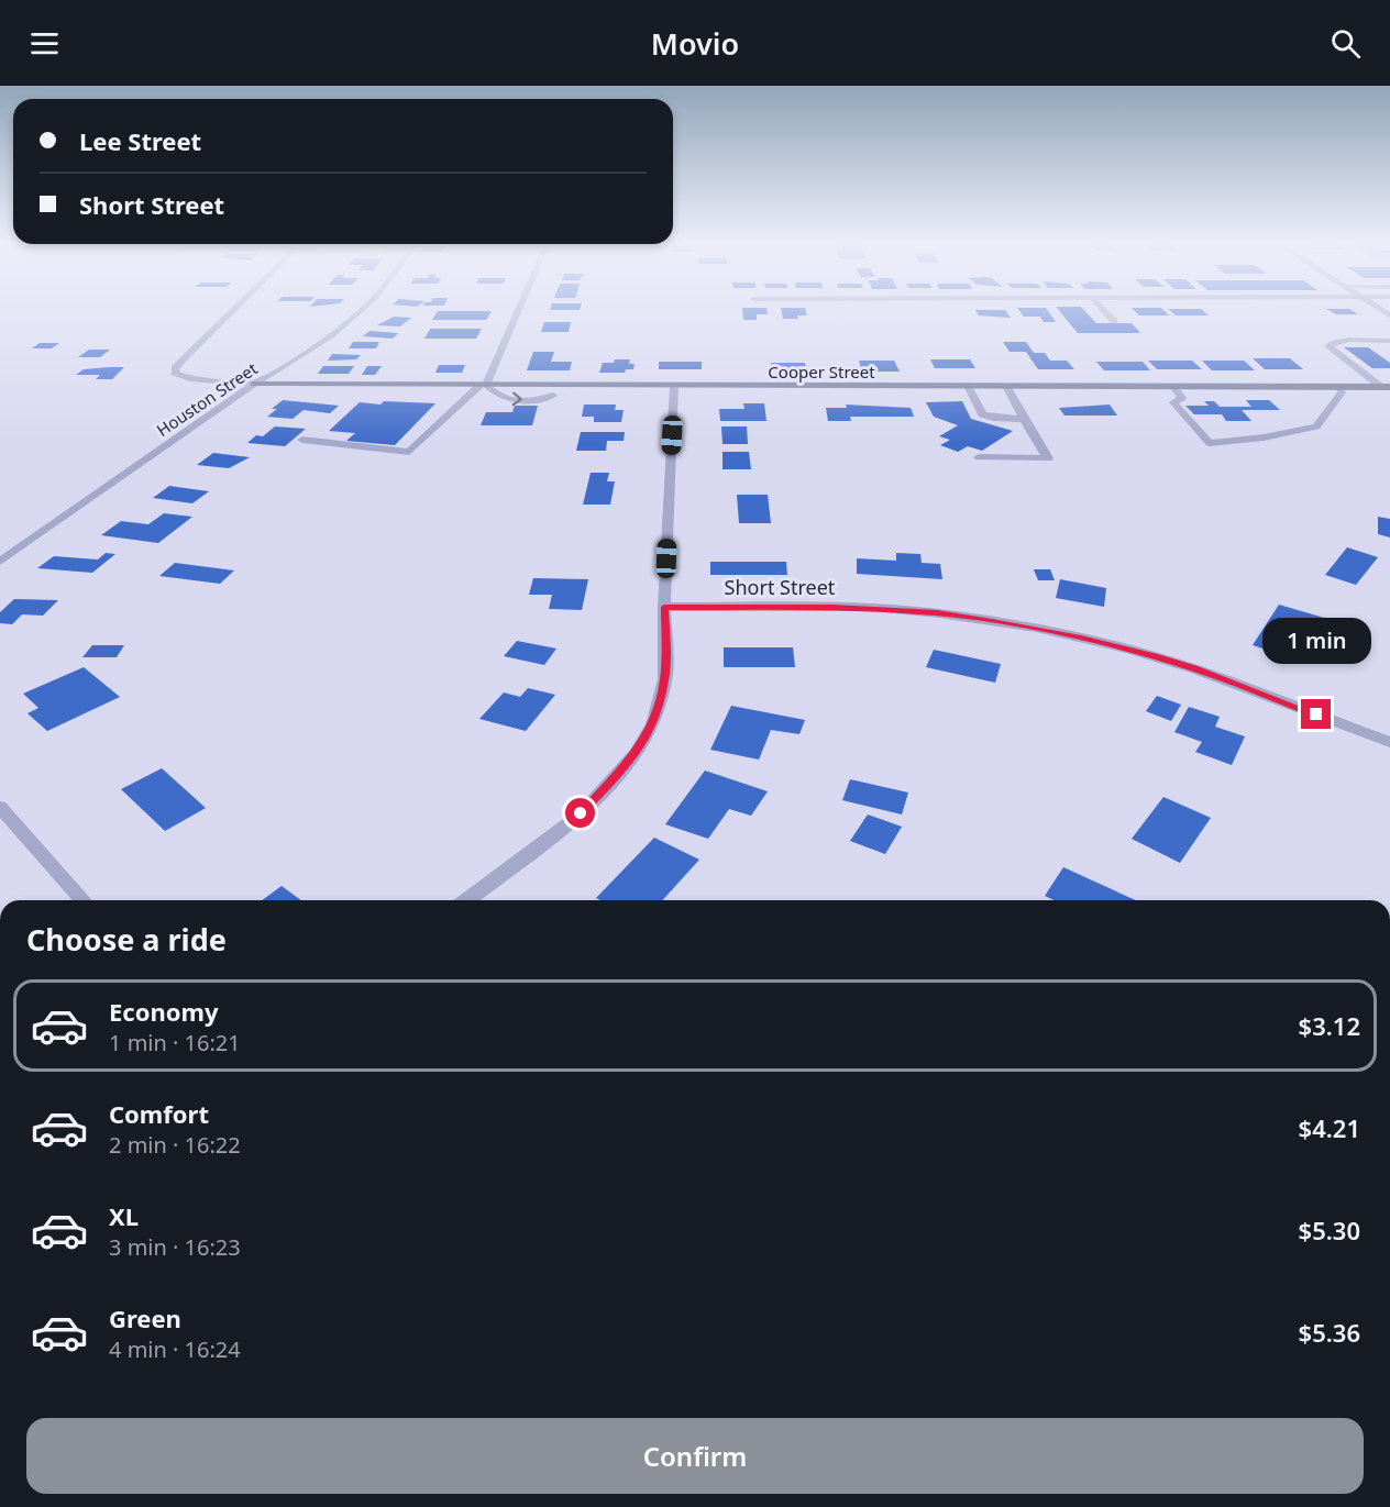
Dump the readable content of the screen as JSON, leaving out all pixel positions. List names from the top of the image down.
{
  "streets": {
    "street": ["Cooper Street", "Houston Street", "Short Street"]
  },
  "page": {
    "header": "Movio",
    "banner": ["Lee Street", "Short Street"],
    "bubble": "1 min",
    "heading": "Choose a ride",
    "list": [
      {
        "name": "Economy",
        "note": "1 min · 16:21",
        "value": "$3.12"
      },
      {
        "name": "Comfort",
        "note": "2 min · 16:22",
        "value": "$4.21"
      },
      {
        "name": "XL",
        "note": "3 min · 16:23",
        "value": "$5.30"
      },
      {
        "name": "Green",
        "note": "4 min · 16:24",
        "value": "$5.36"
      }
    ],
    "buttons": "Confirm"
  }
}
